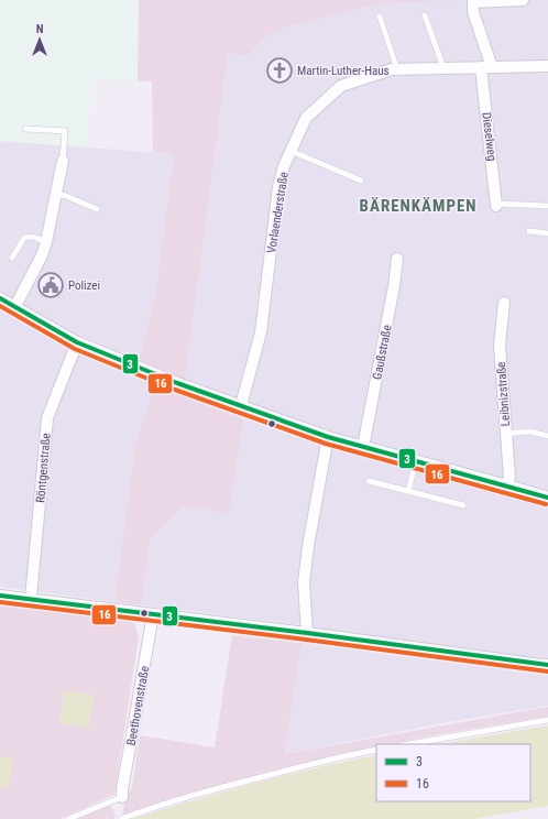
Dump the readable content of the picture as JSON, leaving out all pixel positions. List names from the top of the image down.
{
  "streets": {
    "street": [
      "Dieselweg",
      "Vorlaenderstraße",
      "Gaußstraße",
      "Leibnizstraße",
      "Röntgenstraße",
      "Beethovenstraße"
    ]
  },
  "crossings": [
    ["Dieselweg", "Vorlaenderstraße"]
  ],
  "districts": ["BÄRENKÄMPEN"],
  "places": {
    "church": ["Martin-Luther-Haus"],
    "public building": ["Polizei"]
  },
  "lines": ["transit line 3", "transit line 16"],
  "legend": ["3", "16"],
  "north": "top"
}
